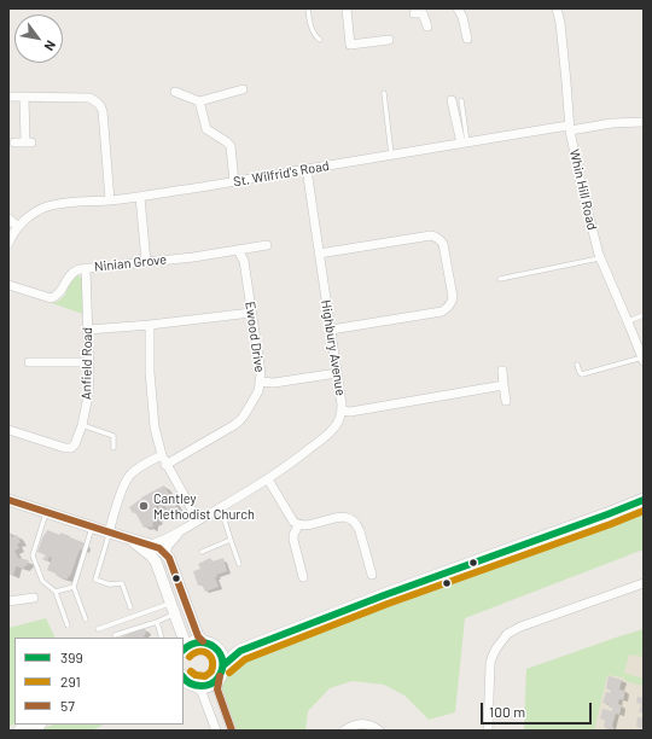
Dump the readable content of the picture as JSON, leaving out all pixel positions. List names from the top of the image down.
{
  "streets": {
    "street": [
      "St. Wilfrid's Road",
      "Whin Hill Road",
      "Ninian Grove",
      "Ewood Drive",
      "Highbury Avenue",
      "Anfield Road"
    ]
  },
  "crossings": [
    ["St. Wilfrid's Road", "Whin Hill Road"],
    ["St. Wilfrid's Road", "Highbury Avenue"],
    ["Ninian Grove", "Ewood Drive"],
    ["Ninian Grove", "Anfield Road"]
  ],
  "places": ["Cantley Methodist Church"],
  "lines": ["transit line 399", "transit line 57", "transit line 291"],
  "legend": ["399", "291", "57"],
  "scale_bar": "100 m",
  "north": "bottom right"
}
